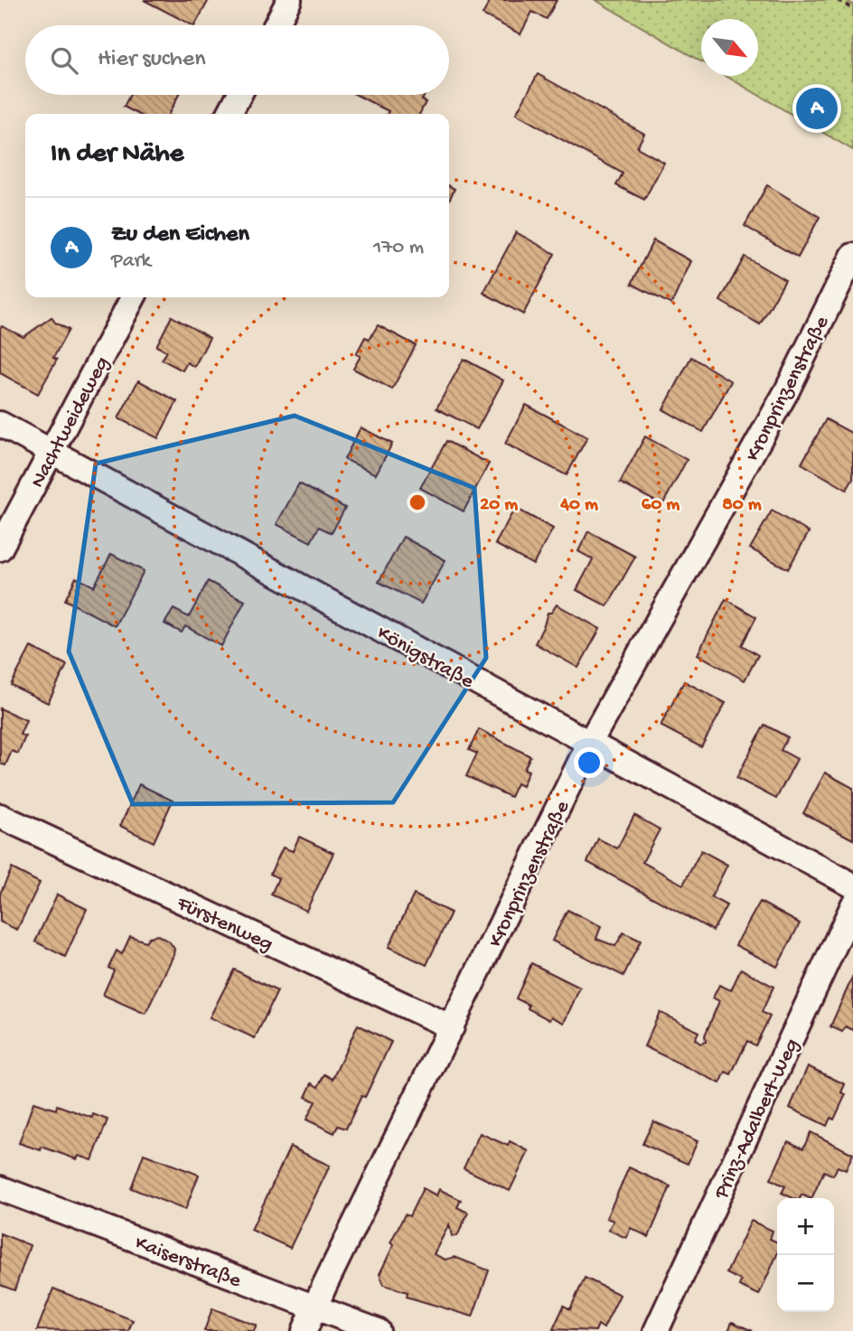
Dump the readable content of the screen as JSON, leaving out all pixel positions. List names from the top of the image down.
{
  "streets": {
    "street": [
      "Kronprinzenstraße",
      "Nachtweideweg",
      "Königstraße",
      "Fürstenweg",
      "Prinz-Adalbert-Weg",
      "Kaiserstraße"
    ]
  },
  "crossings": [
    ["Kronprinzenstraße", "Königstraße"],
    ["Kronprinzenstraße", "Fürstenweg"],
    ["Kronprinzenstraße", "Kaiserstraße"],
    ["Nachtweideweg", "Königstraße"]
  ],
  "north": "bottom right",
  "page": {
    "search": "Hier suchen",
    "pins": "A",
    "heading": "In der Nähe",
    "list": [
      {
        "mark": "A",
        "name": "Zu den Eichen",
        "note": "Park",
        "value": "170 m"
      }
    ],
    "map_buttons": ["+", "−"]
  },
  "rings": [
    "20 m",
    "40 m",
    "60 m",
    "80 m"
  ]
}
